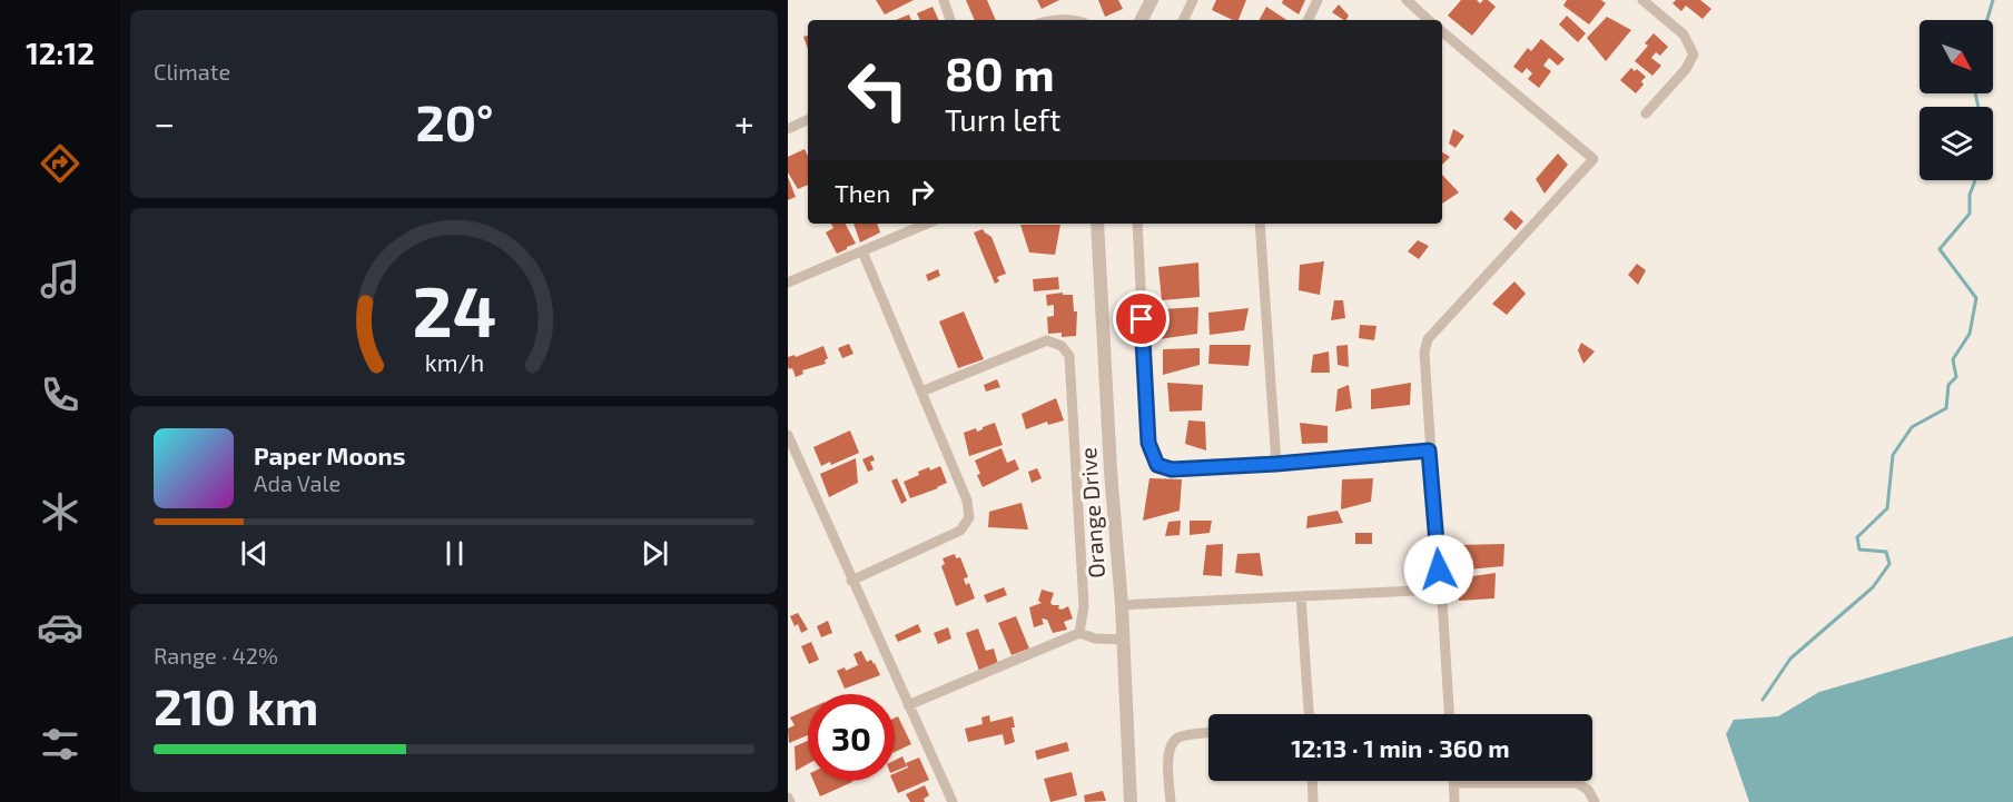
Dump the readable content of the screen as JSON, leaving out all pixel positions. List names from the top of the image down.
{
  "streets": {
    "street": ["Orange Drive"]
  },
  "north": "bottom right",
  "page": {
    "tabs": "12:12",
    "tile": [
      "Climate",
      ["Range · 42%", "210 km"]
    ],
    "turn": ["80 m", "Turn left"],
    "heat": ["−", "20°", "+"],
    "then": "Then",
    "song": ["Paper Moons", "Ada Vale"],
    "limit": "30",
    "trip": "12:13 · 1 min · 360 m",
    "gauge": ["24", "km/h"]
  }
}
